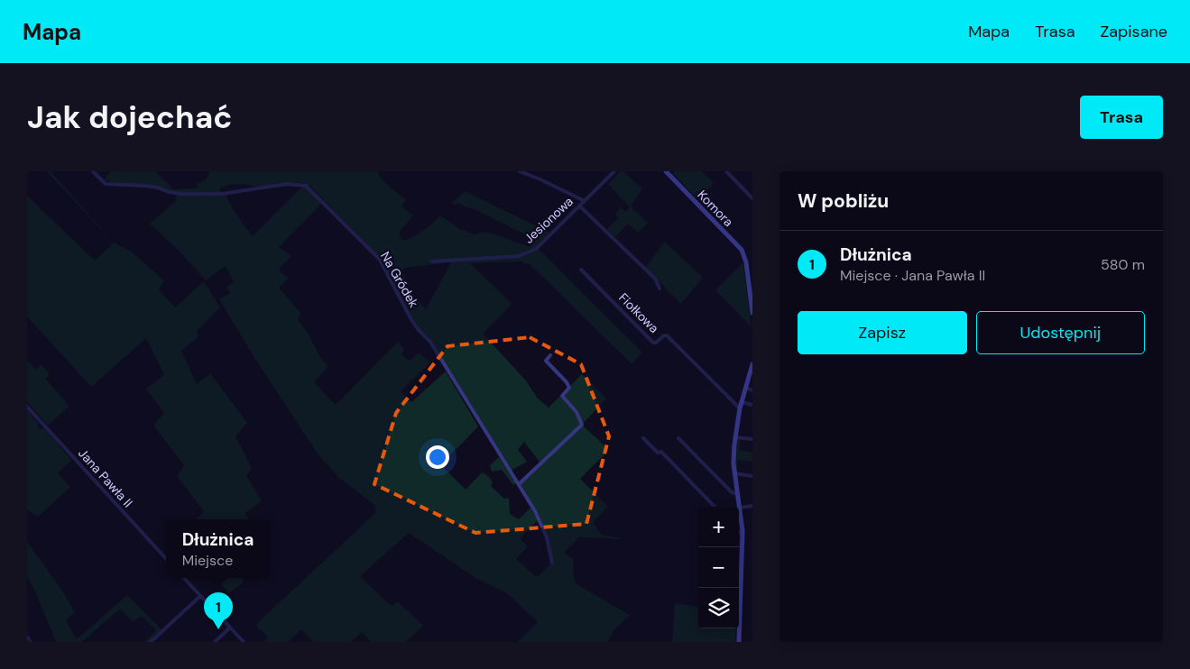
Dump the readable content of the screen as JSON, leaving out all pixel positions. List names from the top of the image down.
{
  "streets": {
    "street": [
      "Komora",
      "Jesionowa",
      "Na Gródek",
      "Fiołkowa",
      "Jana Pawła II"
    ]
  },
  "page": {
    "header": "Mapa",
    "nav": ["Mapa", "Trasa", "Zapisane"],
    "buttons": [
      "Trasa",
      ["Zapisz", "Udostępnij"]
    ],
    "title": "Jak dojechać",
    "heading": "W pobliżu",
    "list": [
      {
        "mark": "1",
        "name": "Dłużnica",
        "note": "Miejsce · Jana Pawła II",
        "value": "580 m"
      }
    ],
    "map_buttons": ["+", "−"],
    "popup": ["Dłużnica", "Miejsce"],
    "pins": "1"
  }
}
